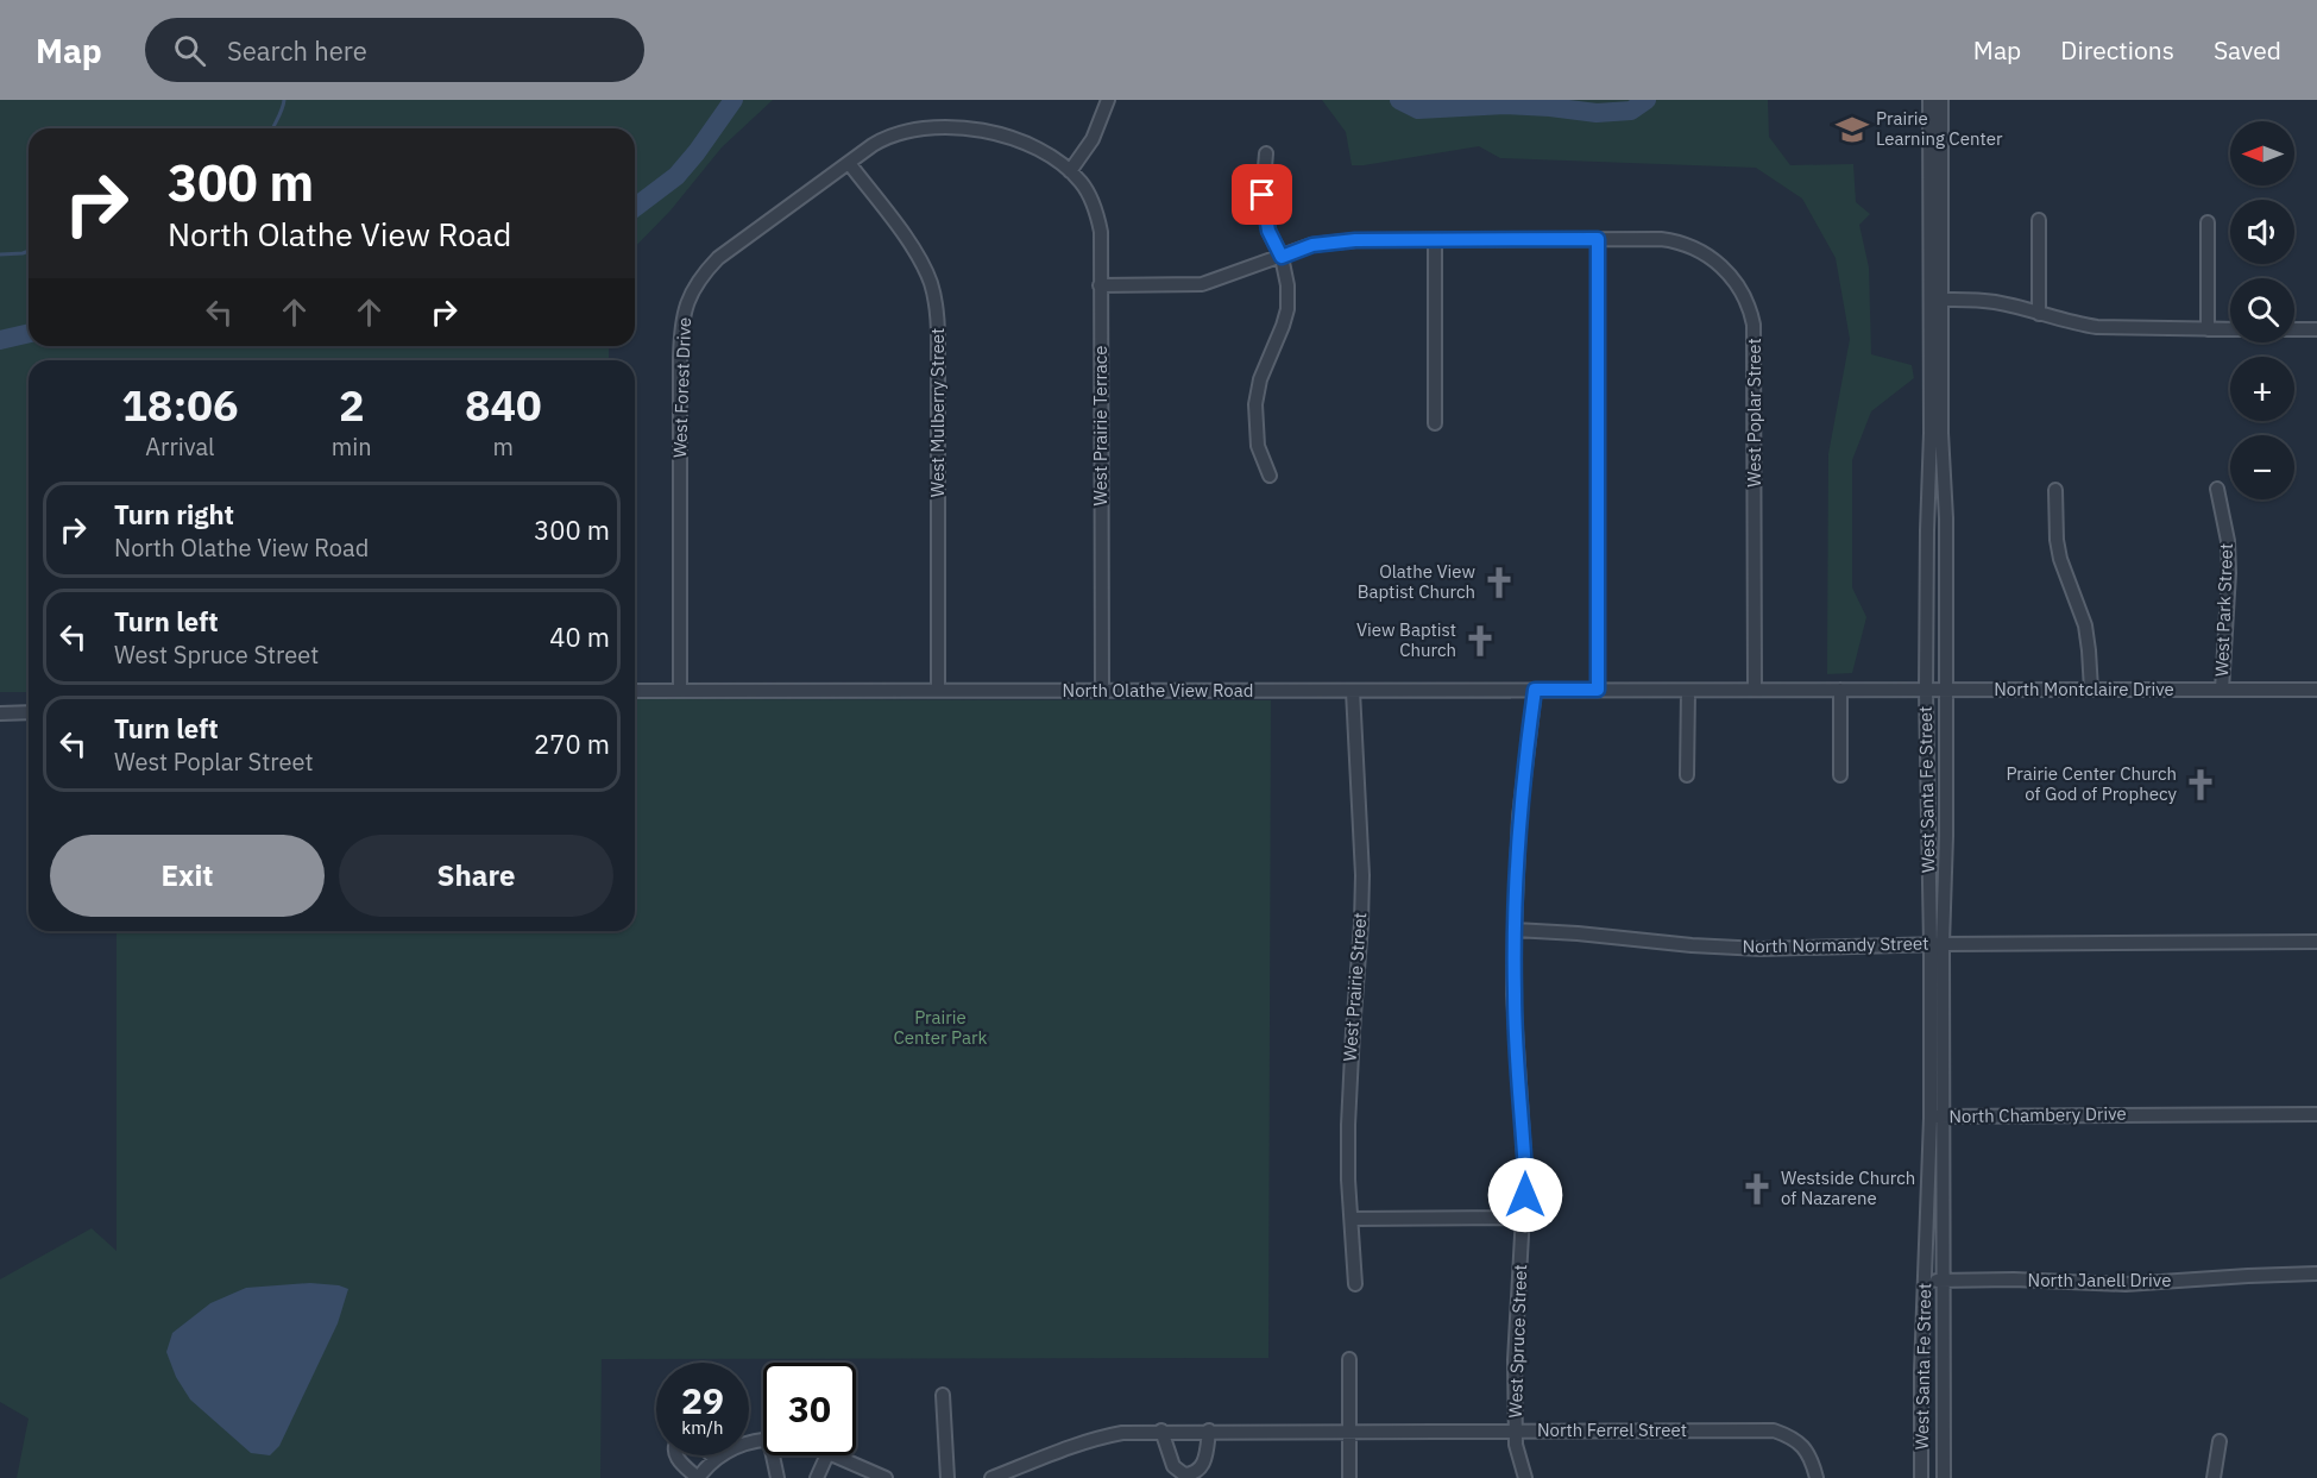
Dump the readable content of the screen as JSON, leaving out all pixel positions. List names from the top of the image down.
{
  "streets": {
    "street": [
      "West Forest Drive",
      "West Mulberry Street",
      "West Poplar Street",
      "West Prairie Terrace",
      "West Park Street",
      "North Montclaire Drive",
      "North Olathe View Road",
      "West Santa Fe Street",
      "North Normandy Street",
      "West Prairie Street",
      "North Chambery Drive",
      "North Janell Drive",
      "West Spruce Street",
      "North Ferrel Street"
    ]
  },
  "crossings": [
    ["West Forest Drive", "West Mulberry Street"],
    ["West Forest Drive", "West Prairie Terrace"],
    ["West Forest Drive", "North Olathe View Road"],
    ["West Mulberry Street", "West Prairie Terrace"],
    ["West Mulberry Street", "North Olathe View Road"],
    ["West Poplar Street", "West Prairie Terrace"],
    ["West Poplar Street", "North Olathe View Road"],
    ["West Prairie Terrace", "North Olathe View Road"],
    ["West Park Street", "North Montclaire Drive"],
    ["North Montclaire Drive", "North Olathe View Road"],
    ["North Montclaire Drive", "West Santa Fe Street"],
    ["North Olathe View Road", "West Santa Fe Street"],
    ["North Olathe View Road", "West Prairie Street"],
    ["North Olathe View Road", "West Spruce Street"],
    ["West Santa Fe Street", "North Normandy Street"],
    ["West Santa Fe Street", "North Chambery Drive"],
    ["West Santa Fe Street", "North Janell Drive"],
    ["North Normandy Street", "West Spruce Street"],
    ["West Spruce Street", "North Ferrel Street"]
  ],
  "parks": ["Prairie Center Park"],
  "places": {
    "school or university": ["Prairie Learning Center"],
    "church": [
      "Olathe View Baptist Church",
      "View Baptist Church",
      "Prairie Center Church of God of Prophecy",
      "Westside Church of Nazarene"
    ]
  },
  "north": "left",
  "page": {
    "header": "Map",
    "search": "Search here",
    "nav": ["Map", "Directions", "Saved"],
    "map_buttons": ["+", "−"],
    "turn": ["300 m", "North Olathe View Road"],
    "eta": [
      "18:06",
      "Arrival",
      "2",
      "min",
      "840",
      "m"
    ],
    "list": [
      {
        "name": "Turn right",
        "note": "North Olathe View Road",
        "value": "300 m"
      },
      {
        "name": "Turn left",
        "note": "West Spruce Street",
        "value": "40 m"
      },
      {
        "name": "Turn left",
        "note": "West Poplar Street",
        "value": "270 m"
      }
    ],
    "buttons": ["Exit", "Share"],
    "speed": "29 km/h",
    "limit": "30"
  }
}
